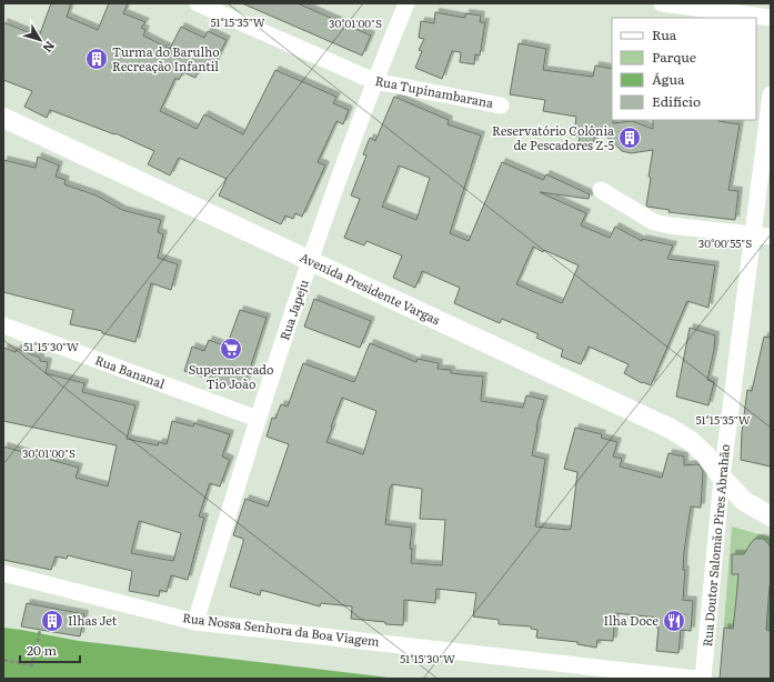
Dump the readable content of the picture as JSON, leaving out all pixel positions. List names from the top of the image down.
{
  "streets": {
    "street": [
      "Rua Tupinambarana",
      "Avenida Presidente Vargas",
      "Rua Japeju",
      "Rua Bananal",
      "Rua Doutor Salomão Pires Abrahão",
      "Rua Nossa Senhora da Boa Viagem"
    ]
  },
  "crossings": [
    ["Rua Tupinambarana", "Rua Japeju"],
    ["Avenida Presidente Vargas", "Rua Japeju"],
    ["Avenida Presidente Vargas", "Rua Doutor Salomão Pires Abrahão"],
    ["Rua Japeju", "Rua Bananal"],
    ["Rua Japeju", "Rua Nossa Senhora da Boa Viagem"]
  ],
  "places": {
    "building": ["Turma do Barulho Recreação Infantil", "Reservatório Colônia de Pescadores Z-5", "Ilhas Jet"],
    "supermarket": ["Supermercado Tio João"],
    "restaurant": ["Ilha Doce"]
  },
  "legend": [
    "Rua",
    "Parque",
    "Água",
    "Edifício"
  ],
  "scale_bar": "20 m",
  "north": "bottom right",
  "coordinates": [
    "51°15'35\"W",
    "30°01'00\"S",
    "30°00'55\"S",
    "51°15'30\"W"
  ]
}
